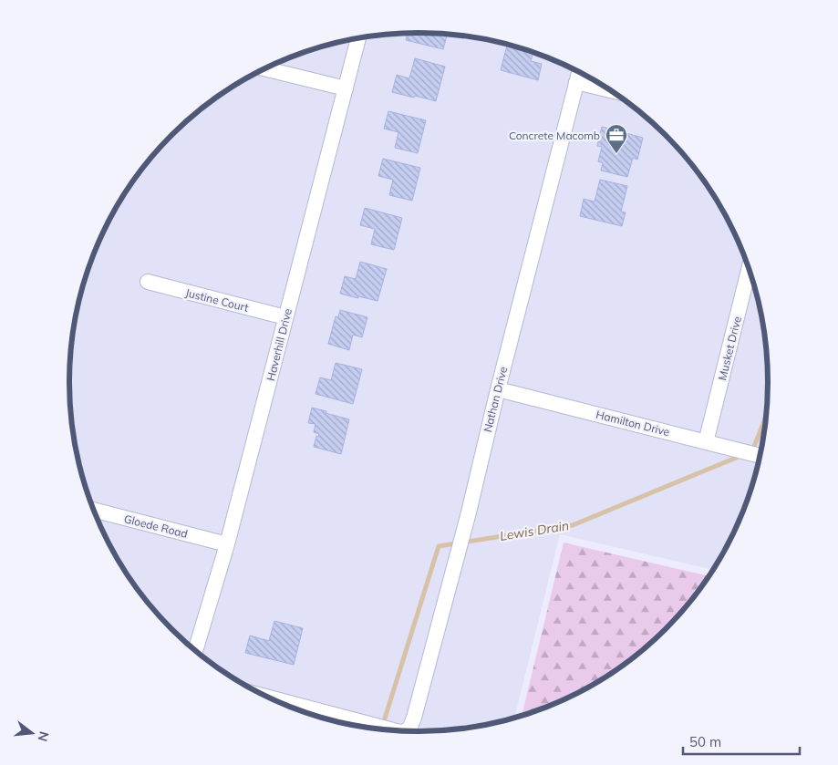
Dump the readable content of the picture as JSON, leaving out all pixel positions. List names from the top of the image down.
{
  "streets": {
    "street": [
      "Justine Court",
      "Haverhill Drive",
      "Musket Drive",
      "Nathan Drive",
      "Hamilton Drive",
      "Gloede Road"
    ]
  },
  "crossings": [
    ["Justine Court", "Haverhill Drive"],
    ["Haverhill Drive", "Gloede Road"],
    ["Musket Drive", "Hamilton Drive"],
    ["Nathan Drive", "Hamilton Drive"]
  ],
  "water": ["Lewis Drain"],
  "places": {
    "office": ["Concrete Macomb"]
  },
  "scale_bar": "50 m",
  "north": "right"
}
